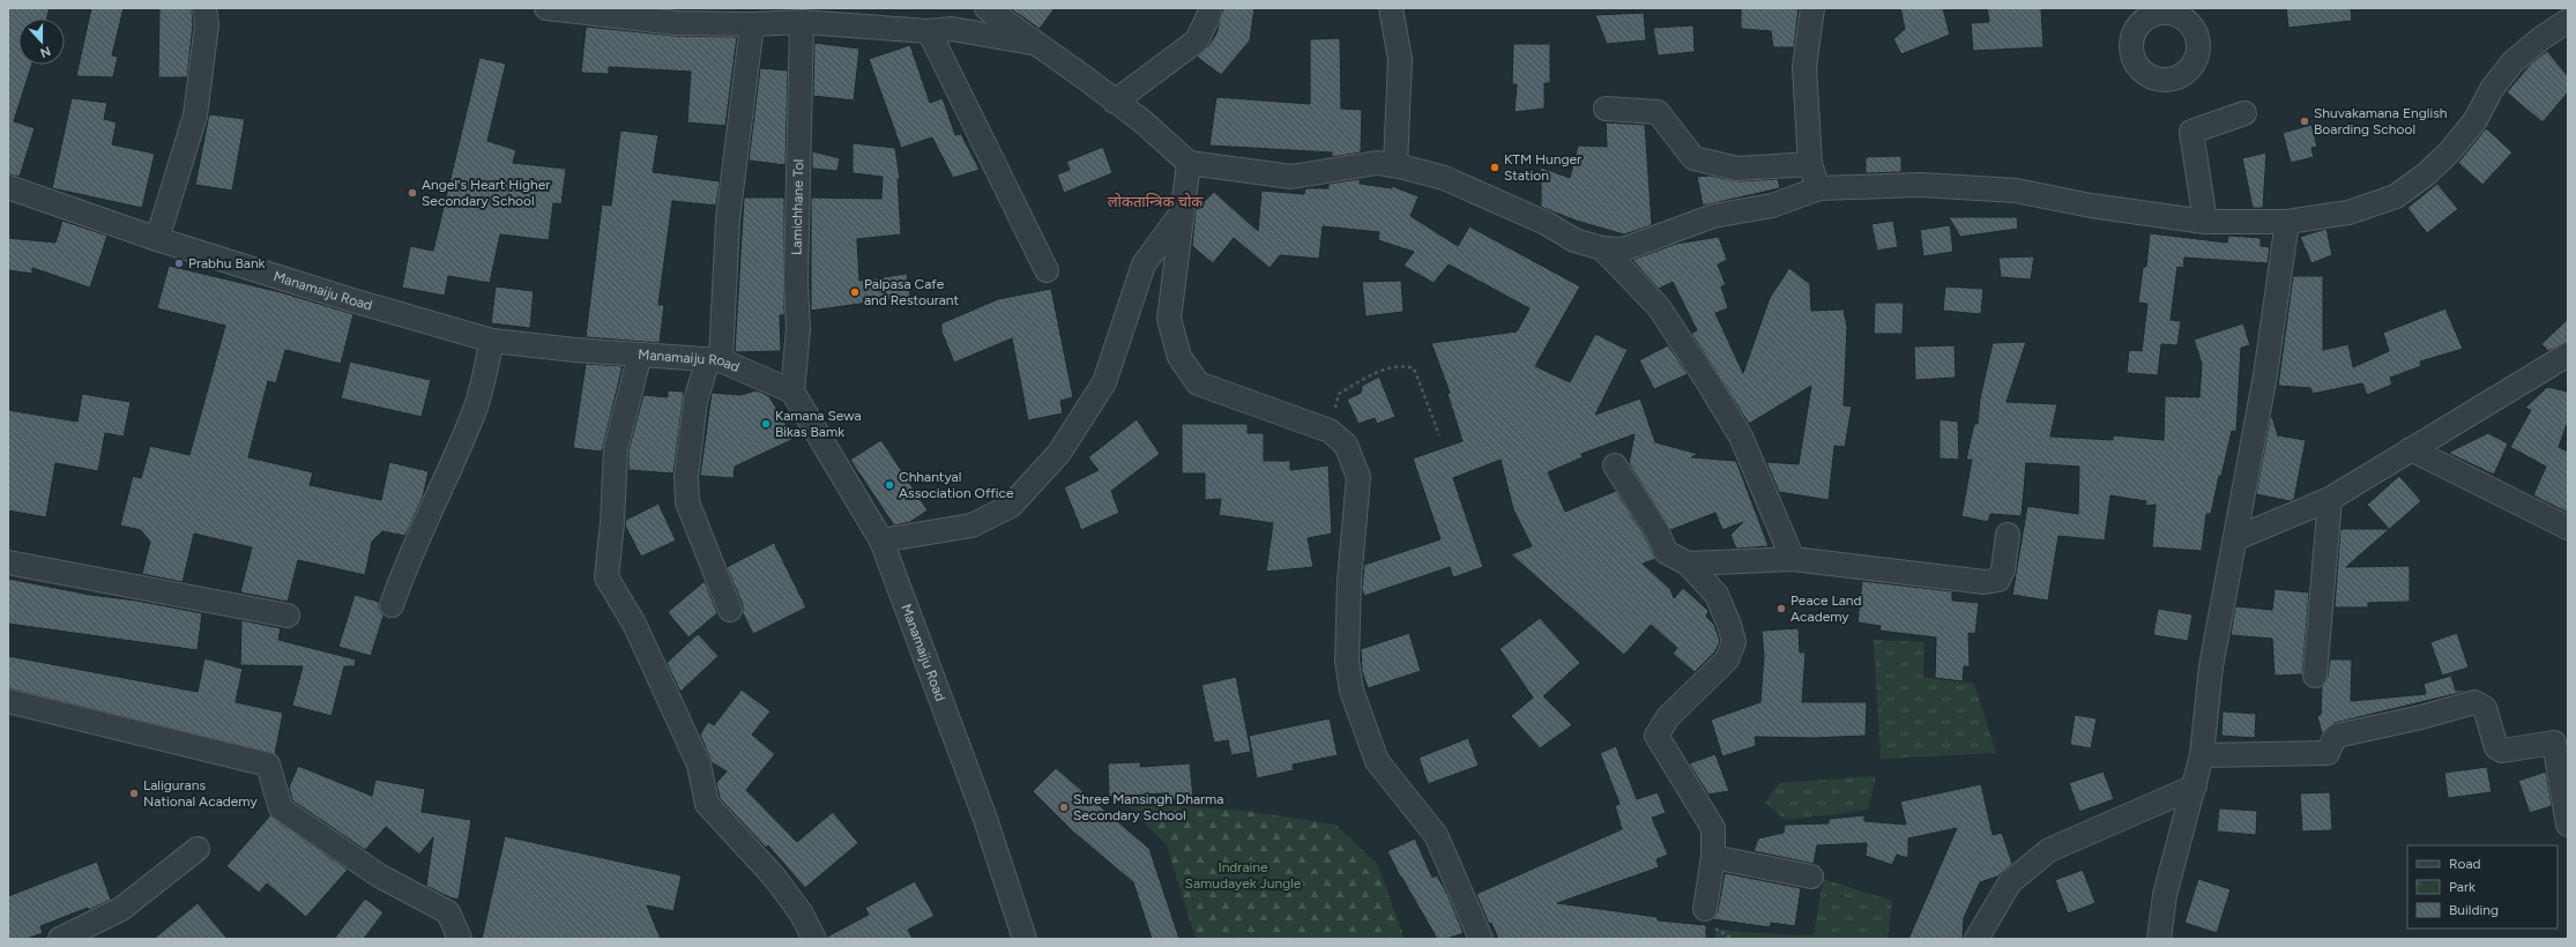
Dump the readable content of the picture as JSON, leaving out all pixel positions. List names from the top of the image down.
{
  "streets": {
    "street": ["Lamichhane Tol", "Manamaiju Road"]
  },
  "crossings": [
    ["Lamichhane Tol", "Manamaiju Road"]
  ],
  "districts": ["लोकतान्त्रिक चोक"],
  "parks": ["Indraine Samudayek Jungle"],
  "places": [
    "Shuvakamana English Boarding School",
    "KTM Hunger Station",
    "Angel's Heart Higher Secondary School",
    "Prabhu Bank",
    "Palpasa Cafe and Restourant",
    "Kamana Sewa Bikas Bamk",
    "Chhantyal Association Office",
    "Peace Land Academy",
    "Laligurans National Academy",
    "Shree Mansingh Dharma Secondary School"
  ],
  "legend": ["Road", "Park", "Building"],
  "north": "bottom"
}
